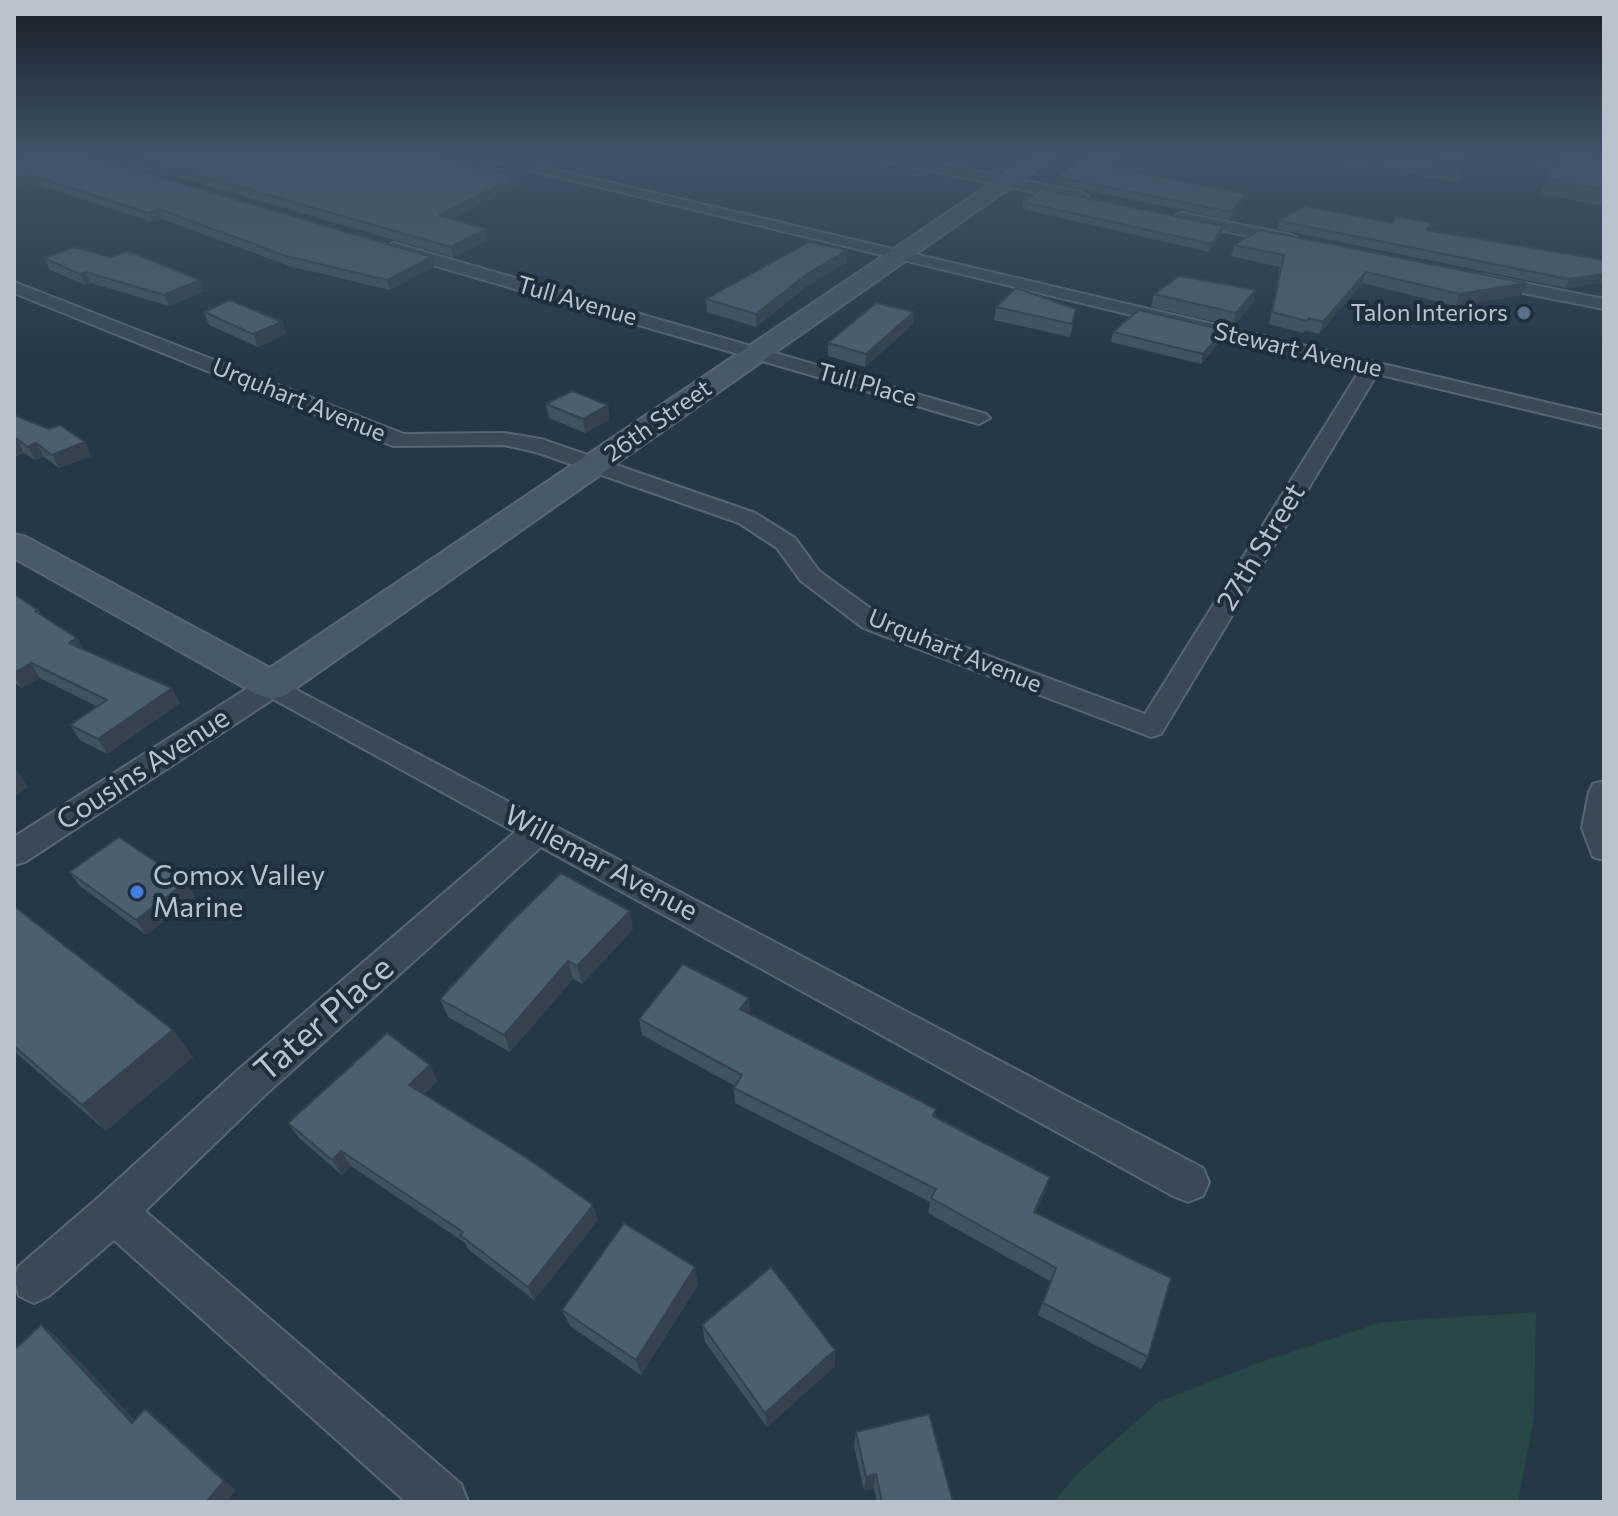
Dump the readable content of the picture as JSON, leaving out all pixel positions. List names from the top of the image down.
{
  "streets": {
    "street": [
      "Tull Avenue",
      "Stewart Avenue",
      "Tull Place",
      "Urquhart Avenue",
      "26th Street",
      "27th Street",
      "Cousins Avenue",
      "Willemar Avenue",
      "Tater Place"
    ]
  },
  "crossings": [
    ["Tull Avenue", "Tull Place"],
    ["Tull Avenue", "26th Street"],
    ["Stewart Avenue", "26th Street"],
    ["Stewart Avenue", "27th Street"],
    ["Tull Place", "26th Street"],
    ["Urquhart Avenue", "26th Street"],
    ["Urquhart Avenue", "27th Street"],
    ["26th Street", "Cousins Avenue"],
    ["26th Street", "Willemar Avenue"],
    ["Cousins Avenue", "Willemar Avenue"],
    ["Willemar Avenue", "Tater Place"]
  ],
  "places": ["Talon Interiors", "Comox Valley Marine"]
}
